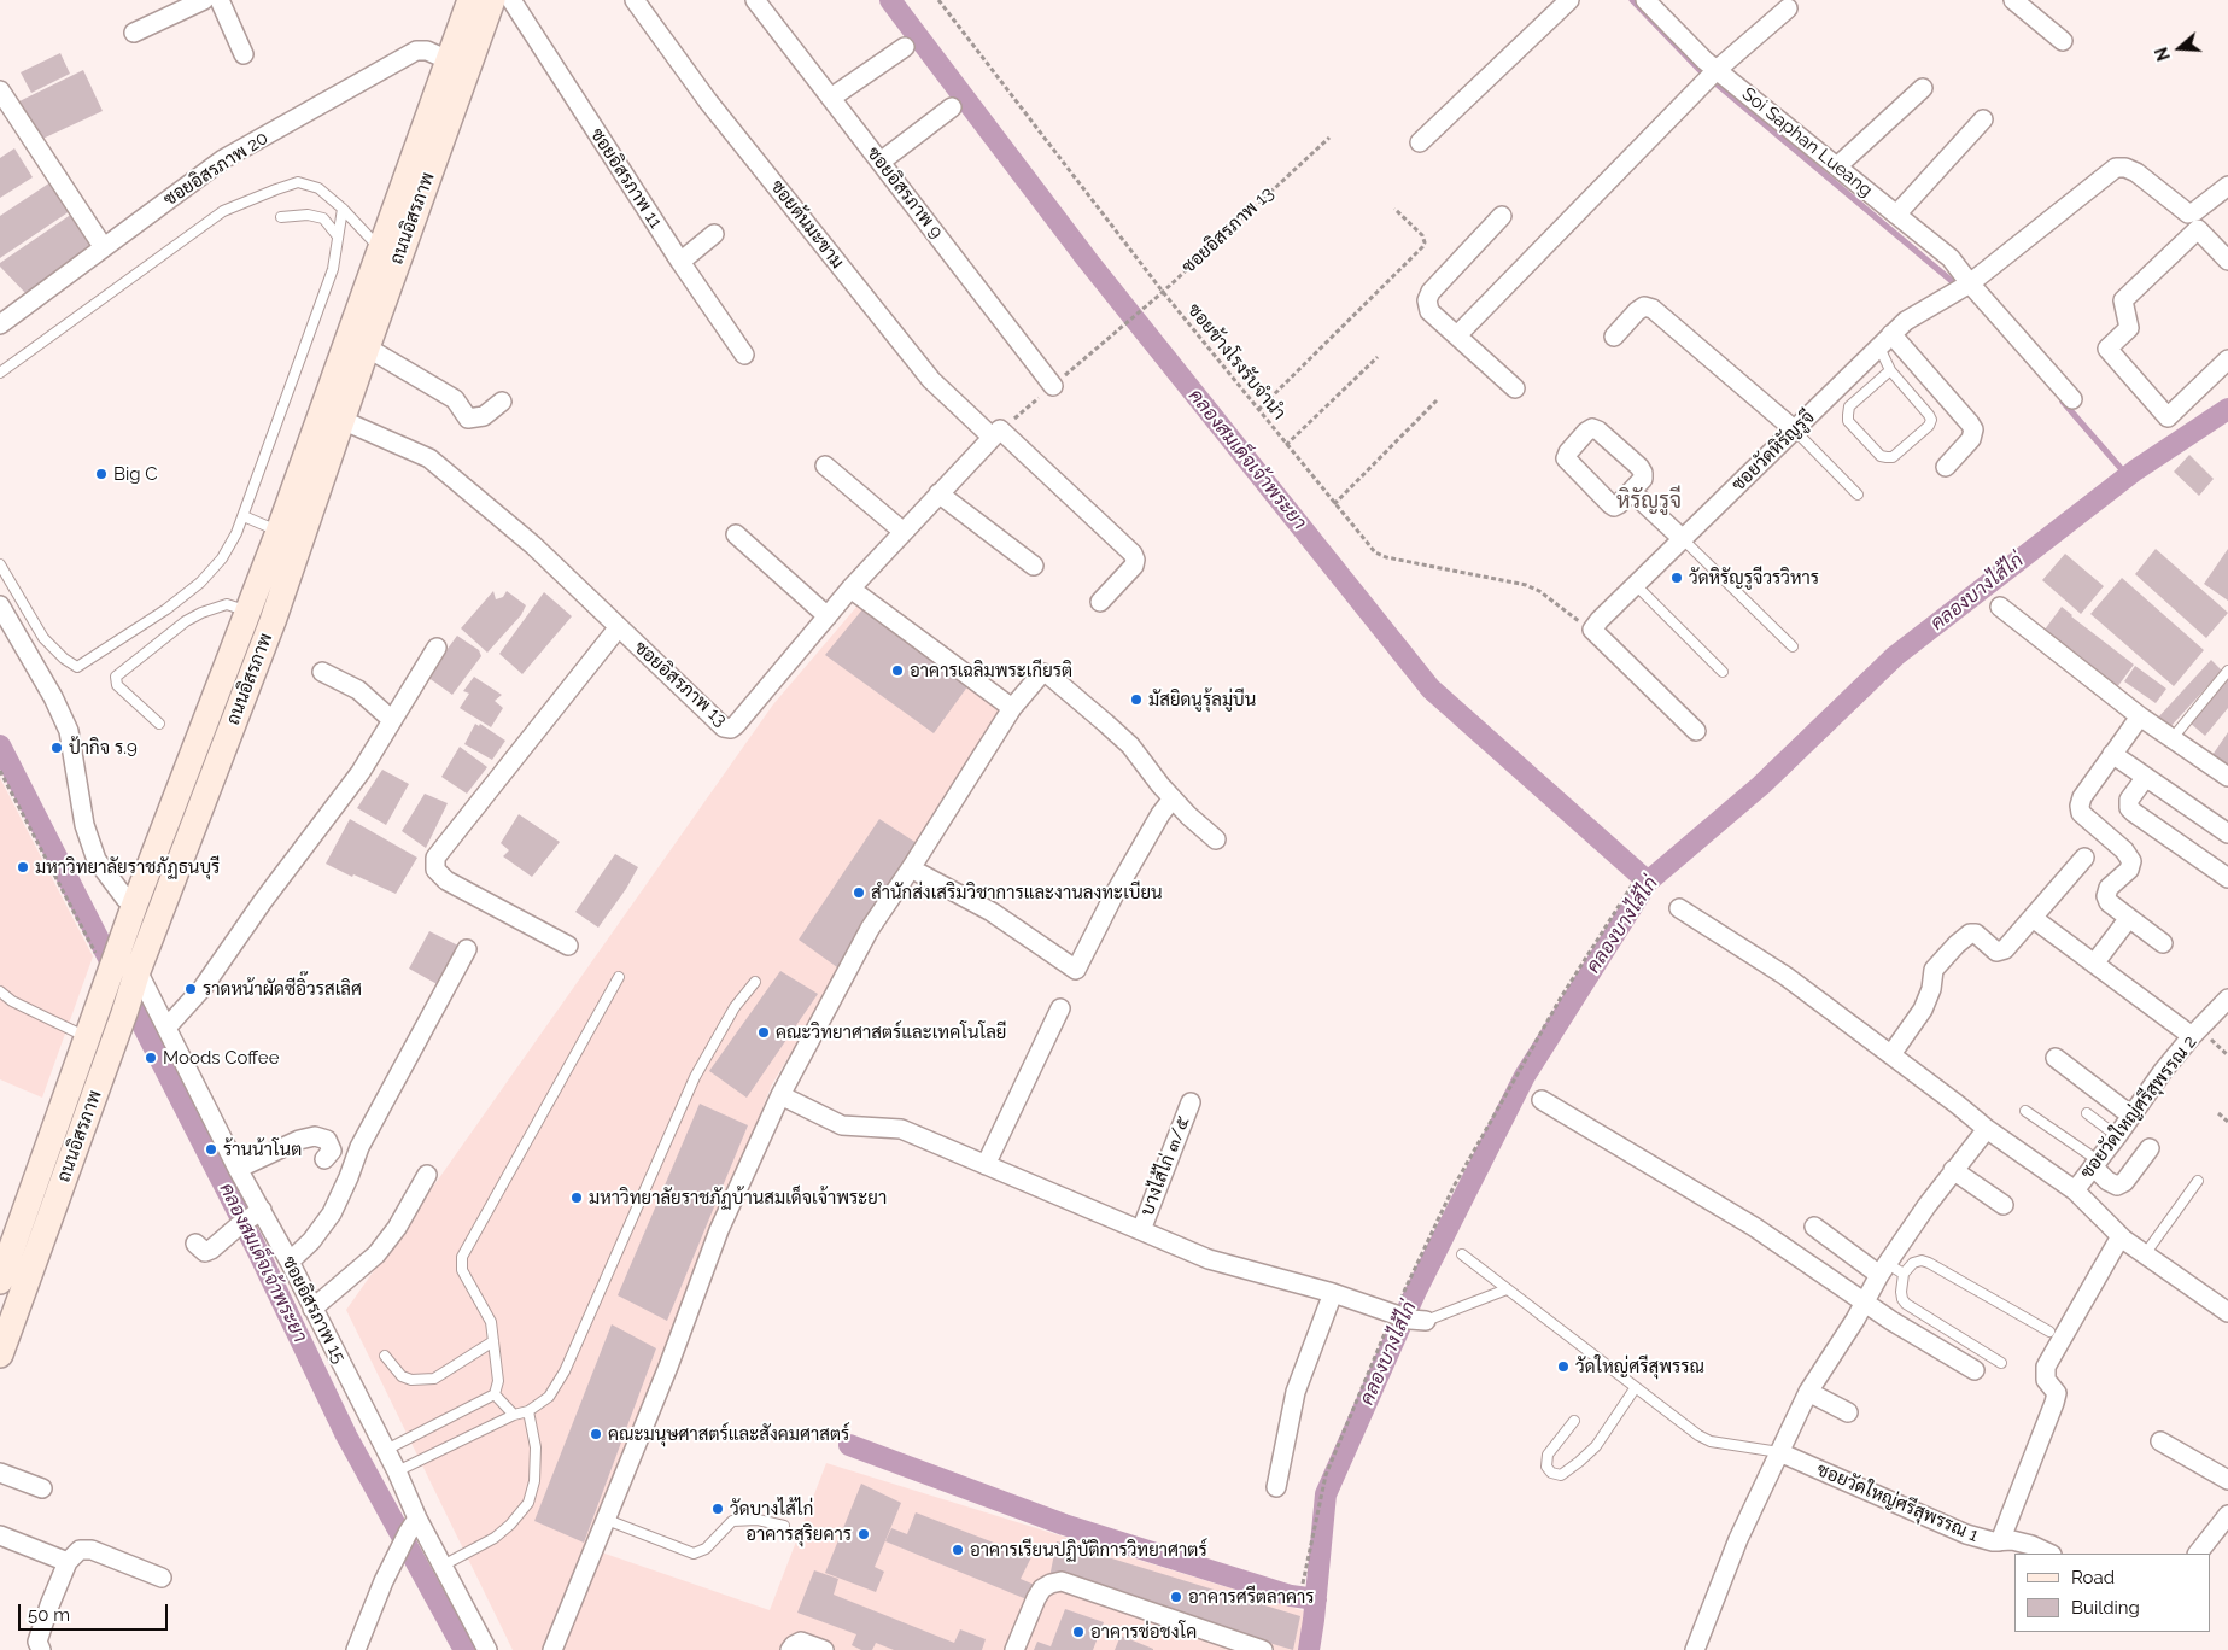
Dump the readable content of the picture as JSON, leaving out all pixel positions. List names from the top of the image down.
{
  "streets": {
    "main road": ["ถนนอิสรภาพ"],
    "street": [
      "Soi Saphan Lueang",
      "ซอยอิสรภาพ 20",
      "ซอยอิสรภาพ 11",
      "ซอยอิสรภาพ 9",
      "ซอยต้นมะขาม",
      "ซอยอิสรภาพ 13",
      "ซอยวัดหิรัญรูจี",
      "ซอยวัดใหญ่ศรีสุพรรณ 2",
      "บางไส้ไก่ ๓/๕",
      "ซอยอิสรภาพ 15",
      "ซอยวัดใหญ่ศรีสุพรรณ 1"
    ],
    "path": ["ซอยข้างโรงรับจำนำ"]
  },
  "crossings": [
    ["Soi Saphan Lueang", "ซอยวัดหิรัญรูจี"],
    ["ถนนอิสรภาพ", "ซอยอิสรภาพ 13"],
    ["ถนนอิสรภาพ", "ซอยอิสรภาพ 15"],
    ["ซอยต้นมะขาม", "ซอยอิสรภาพ 13"],
    ["ซอยอิสรภาพ 13", "ซอยข้างโรงรับจำนำ"],
    ["ซอยข้างโรงรับจำนำ", "ซอยวัดหิรัญรูจี"]
  ],
  "districts": ["หิรัญรูจี"],
  "water": ["คลองสมเด็จเจ้าพระยา", "คลองบางไส้ไก่"],
  "places": [
    "Big C",
    "วัดหิรัญรูจีวรวิหาร",
    "อาคารเฉลิมพระเกียรติ",
    "มัสยิดนูรุ้ลมู่บีน",
    "ป้ากิจ ร.9",
    "มหาวิทยาลัยราชภัฏธนบุรี",
    "สำนักส่งเสริมวิชาการและงานลงทะเบียน",
    "ราดหน้าผัดซีอิ๊วรสเลิศ",
    "คณะวิทยาศาสตร์และเทคโนโลยี",
    "Moods Coffee",
    "ร้านน้าโนต",
    "มหาวิทยาลัยราชภัฏบ้านสมเด็จเจ้าพระยา",
    "วัดใหญ่ศรีสุพรรณ",
    "คณะมนุษศาสตร์และสังคมศาสตร์",
    "วัดบางไส้ไก่",
    "อาคารสุริยคาร",
    "อาคารเรียนปฏิบัติการวิทยาศาตร์",
    "อาคารศรีตลาคาร",
    "อาคารช่อชงโค"
  ],
  "legend": ["Road", "Building"],
  "scale_bar": "50 m",
  "north": "left"
}
